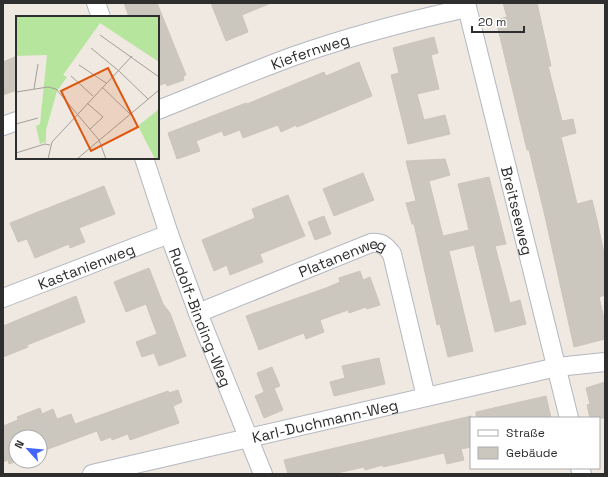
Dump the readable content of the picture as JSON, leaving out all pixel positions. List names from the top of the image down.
{
  "streets": {
    "street": [
      "Kiefernweg",
      "Breitseeweg",
      "Platanenweg",
      "Kastanienweg",
      "Rudolf-Binding-Weg",
      "Karl-Duchmann-Weg"
    ]
  },
  "crossings": [
    ["Kiefernweg", "Breitseeweg"],
    ["Breitseeweg", "Karl-Duchmann-Weg"],
    ["Platanenweg", "Rudolf-Binding-Weg"],
    ["Platanenweg", "Karl-Duchmann-Weg"],
    ["Kastanienweg", "Rudolf-Binding-Weg"],
    ["Rudolf-Binding-Weg", "Karl-Duchmann-Weg"]
  ],
  "legend": ["Straße", "Gebäude"],
  "scale_bar": "20 m",
  "north": "top left"
}
